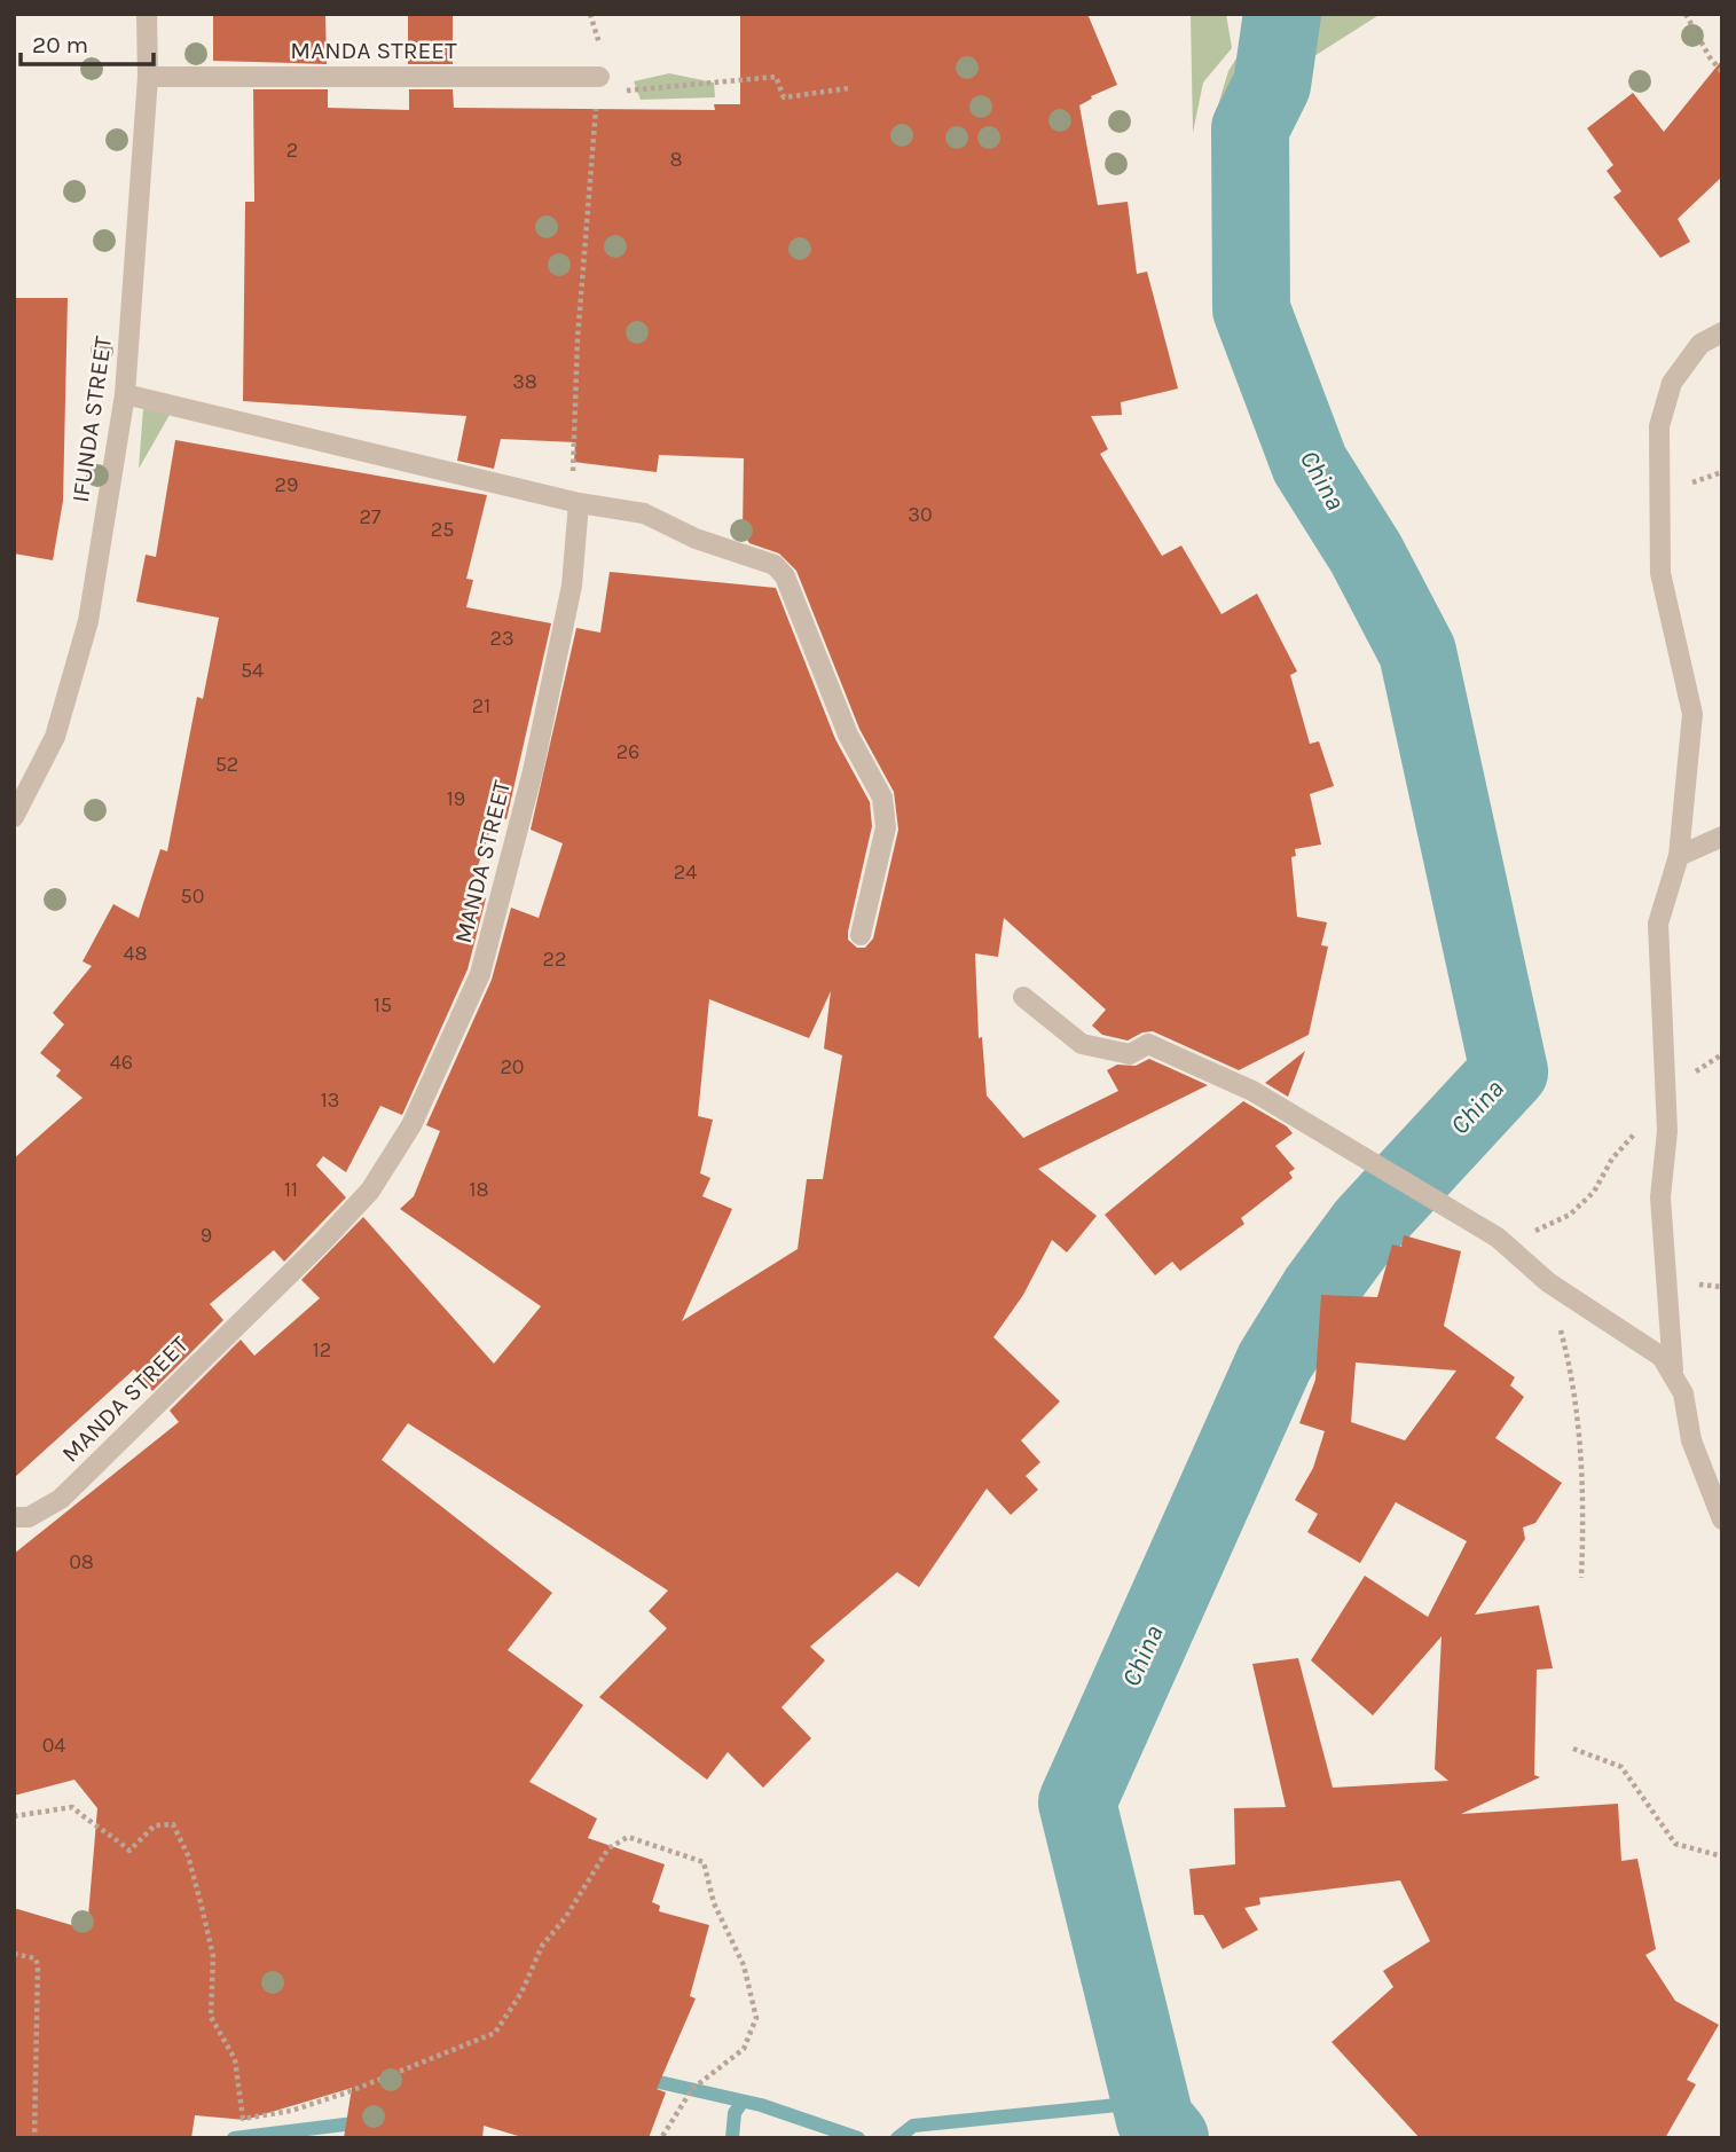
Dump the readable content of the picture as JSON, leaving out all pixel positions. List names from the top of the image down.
{
  "streets": {
    "street": ["MANDA STREET", "IFUNDA STREET"]
  },
  "crossings": [
    ["MANDA STREET", "IFUNDA STREET"]
  ],
  "water": ["China"],
  "house_numbers": [
    "2",
    "8",
    "38",
    "29",
    "30",
    "27",
    "25",
    "23",
    "54",
    "21",
    "26",
    "52",
    "19",
    "24",
    "50",
    "48",
    "22",
    "15",
    "46",
    "20",
    "13",
    "11",
    "18",
    "9",
    "12",
    "08",
    "04"
  ],
  "scale_bar": "20 m"
}
